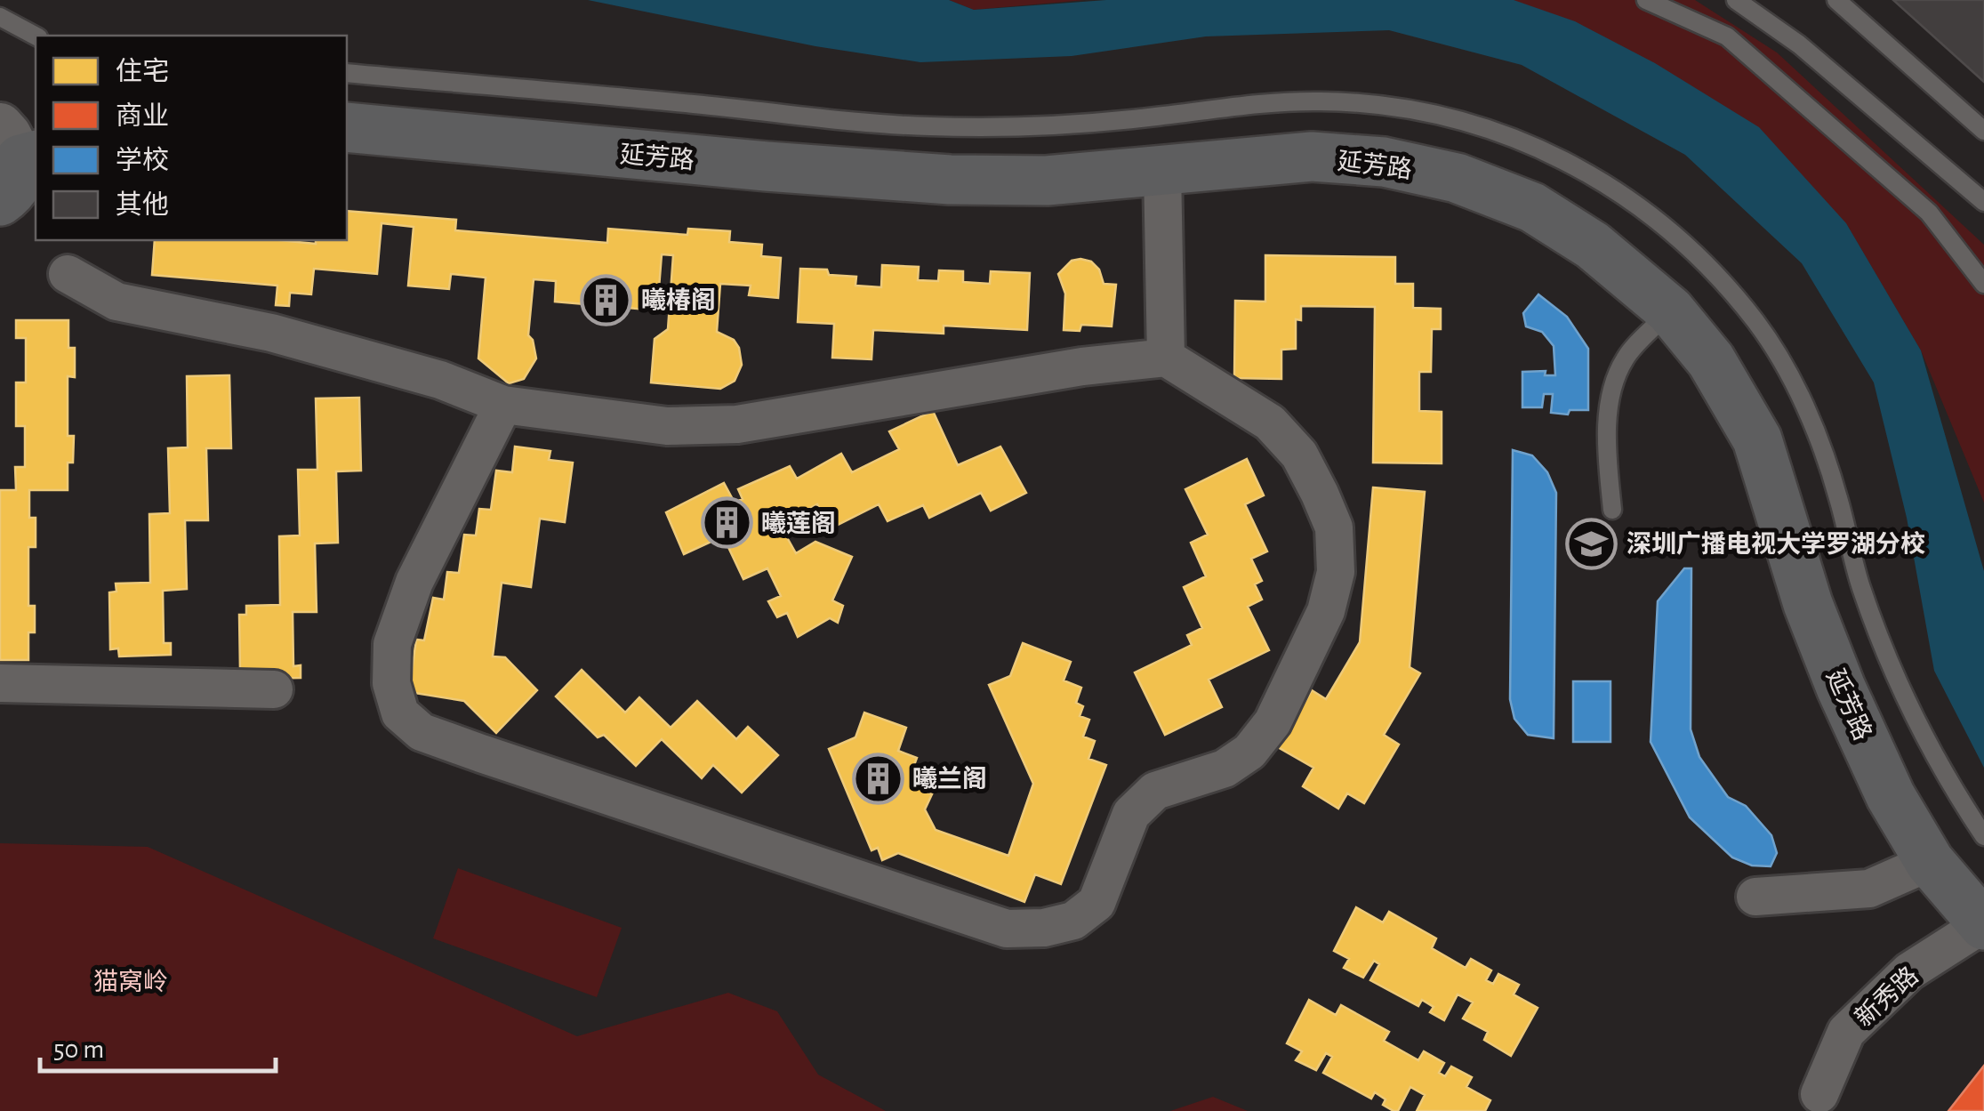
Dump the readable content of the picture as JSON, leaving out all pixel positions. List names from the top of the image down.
{
  "streets": {
    "main road": ["延芳路"],
    "street": ["新秀路"]
  },
  "crossings": [
    ["延芳路", "新秀路"]
  ],
  "parks": ["猫窝岭"],
  "places": {
    "building": ["曦椿阁", "曦莲阁", "曦兰阁"],
    "school or university": ["深圳广播电视大学罗湖分校"]
  },
  "legend": [
    "住宅",
    "商业",
    "学校",
    "其他"
  ],
  "scale_bar": "50 m"
}
